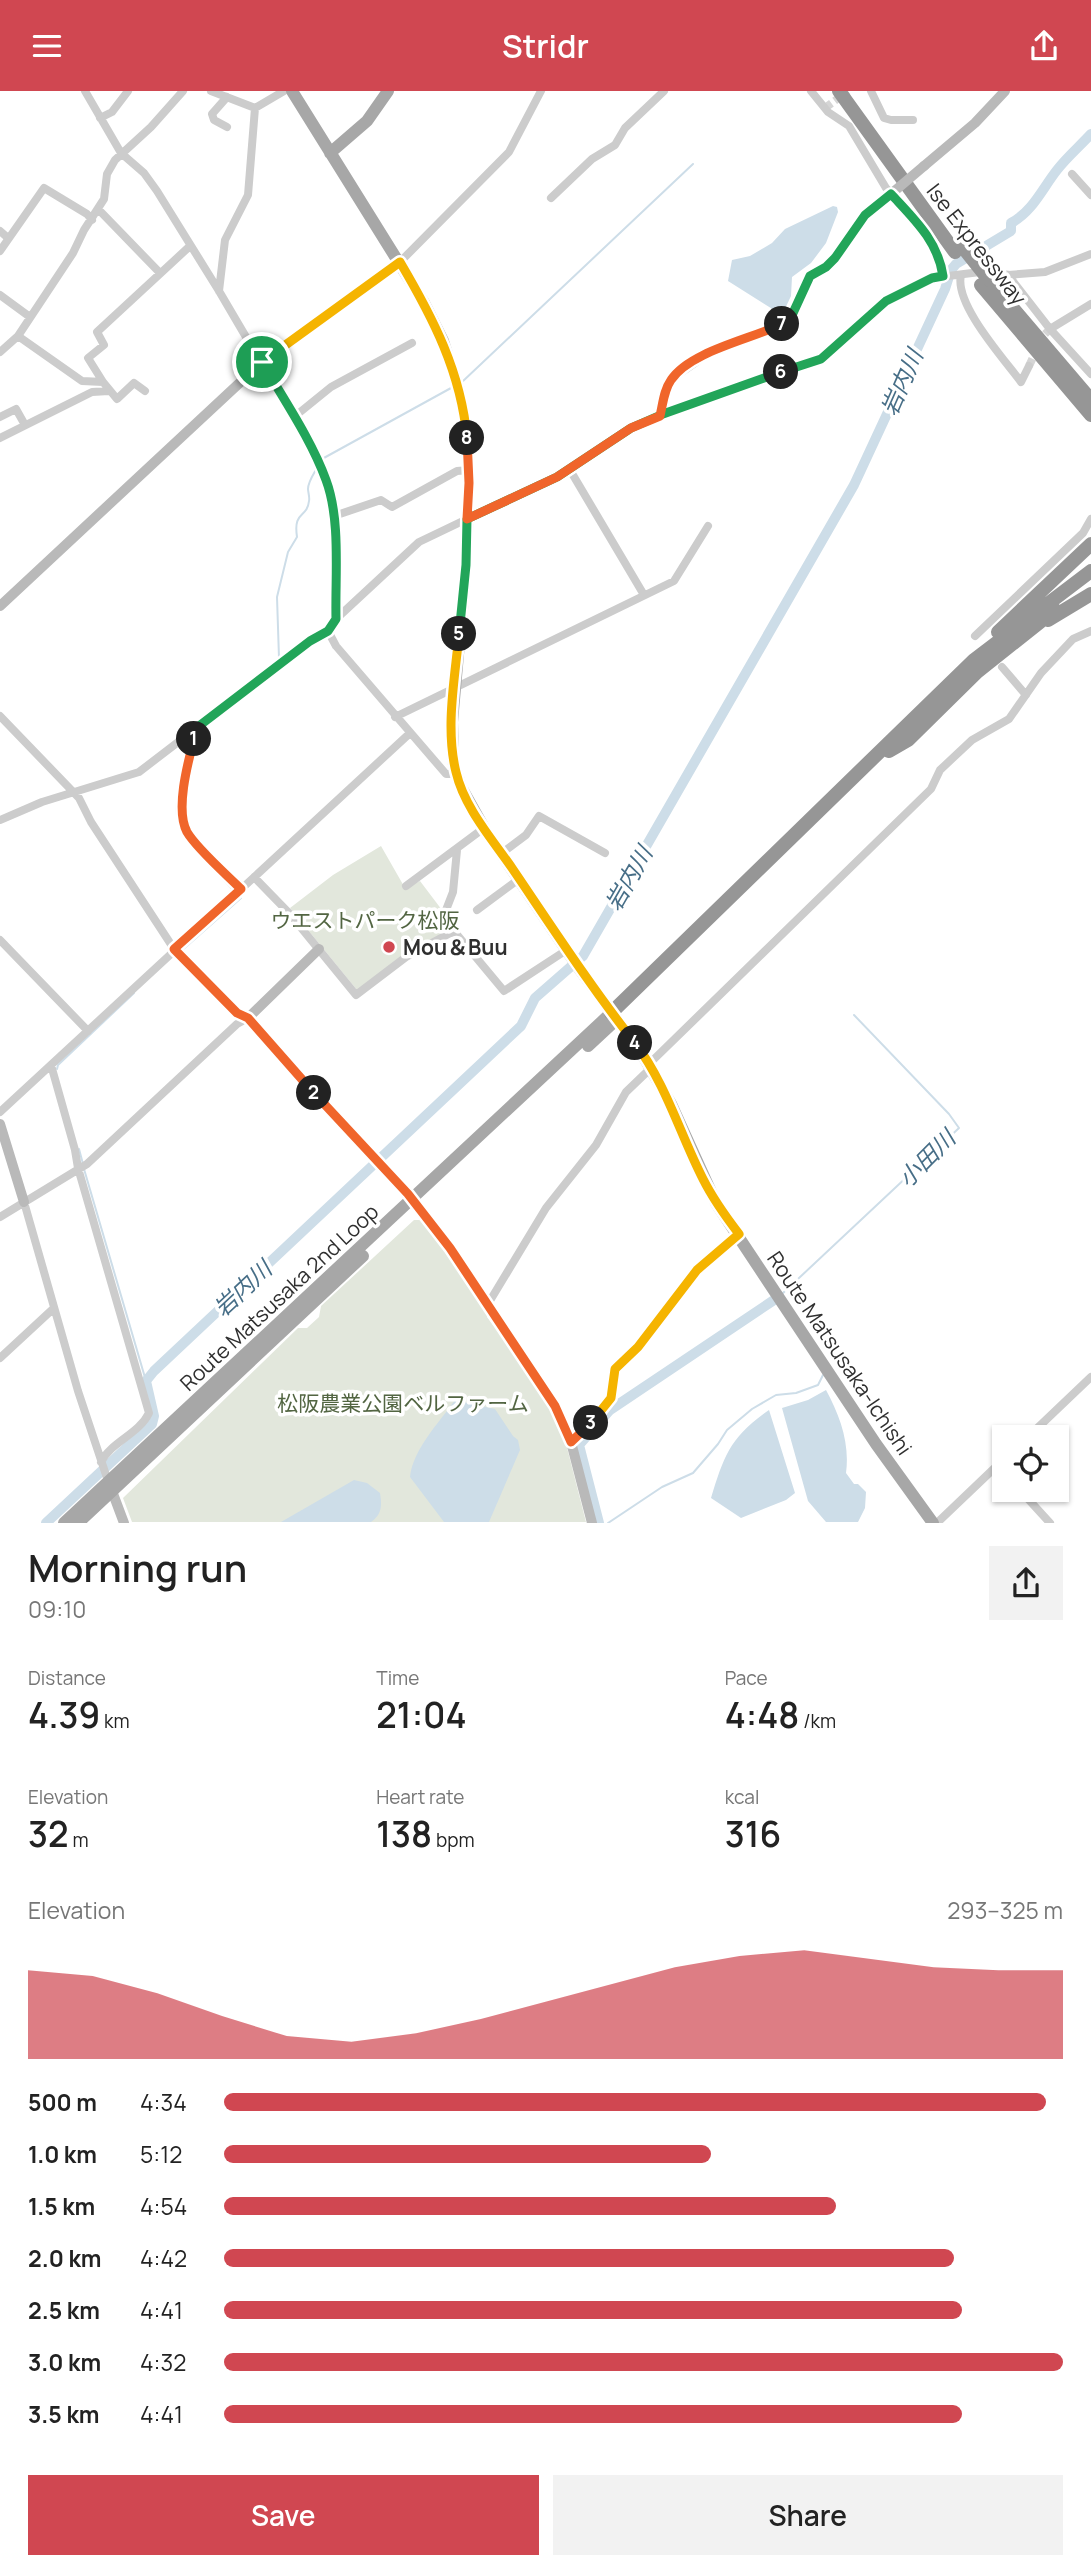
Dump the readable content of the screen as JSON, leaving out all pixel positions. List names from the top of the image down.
{
  "streets": {
    "highway": ["Ise Expressway"],
    "main road": ["Route Matsusaka 2nd Loop", "Route Matsusaka-Ichishi"]
  },
  "crossings": [
    ["Route Matsusaka 2nd Loop", "Route Matsusaka-Ichishi"]
  ],
  "water": ["岩内川", "小田川"],
  "parks": ["ウエストパーク松阪", "松阪農業公園ベルファーム"],
  "places": ["Mou＆Buu"],
  "page": {
    "header": "Stridr",
    "pins": [
      "7",
      "6",
      "8",
      "5",
      "1",
      "4",
      "2",
      "3"
    ],
    "heading": ["Morning run", "09:10"],
    "stats": [
      ["Distance", "4.39 km"],
      ["Time", "21:04"],
      ["Pace", "4:48 /km"],
      ["Elevation", "32 m"],
      ["Heart rate", "138 bpm"],
      ["kcal", "316"]
    ],
    "chart": ["Elevation", "293–325 m"],
    "list": [
      {
        "name": "500 m",
        "note": "4:34"
      },
      {
        "name": "1.0 km",
        "note": "5:12"
      },
      {
        "name": "1.5 km",
        "note": "4:54"
      },
      {
        "name": "2.0 km",
        "note": "4:42"
      },
      {
        "name": "2.5 km",
        "note": "4:41"
      },
      {
        "name": "3.0 km",
        "note": "4:32"
      },
      {
        "name": "3.5 km",
        "note": "4:41"
      }
    ],
    "buttons": ["Save", "Share"]
  }
}
